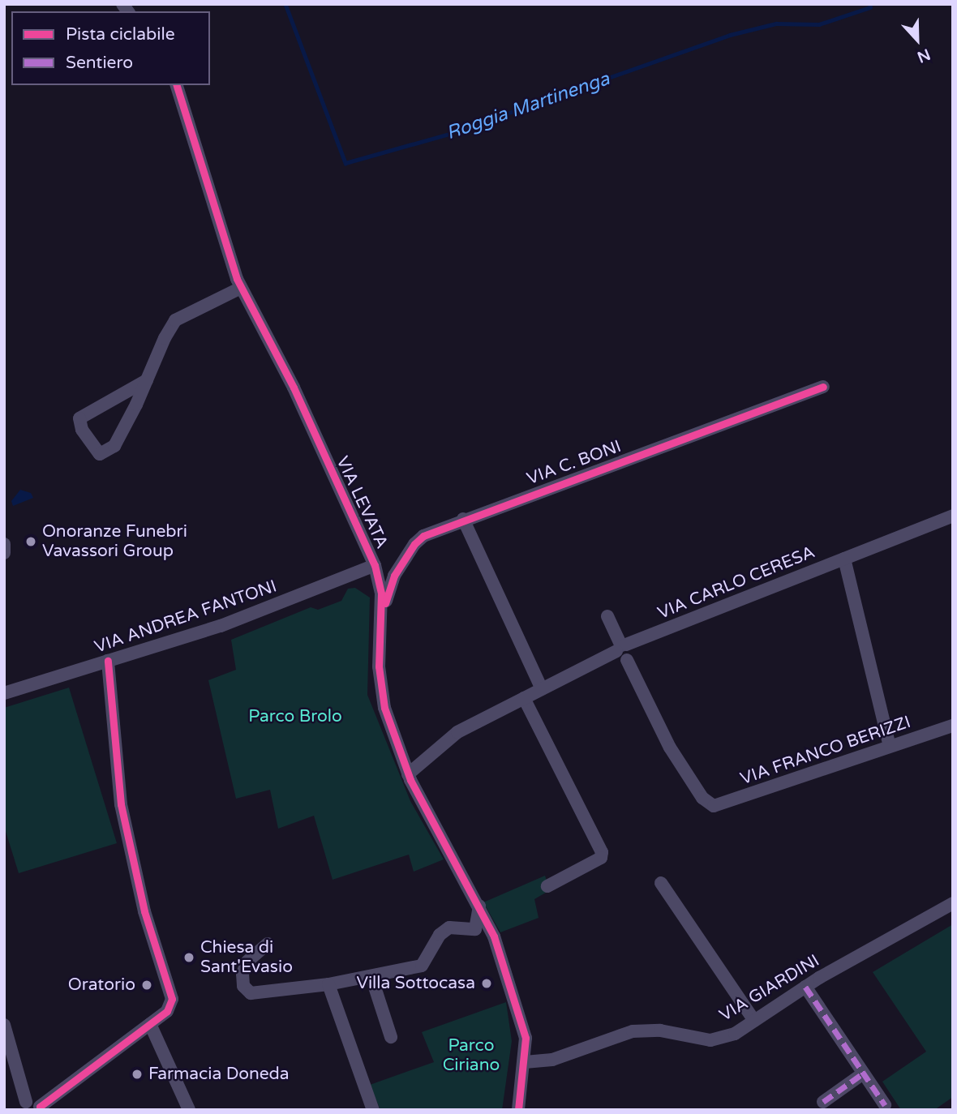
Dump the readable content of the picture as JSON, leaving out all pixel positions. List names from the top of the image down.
{
  "streets": {
    "street": [
      "VIA C. BONI",
      "VIA LEVATA",
      "VIA CARLO CERESA",
      "VIA ANDREA FANTONI",
      "VIA FRANCO BERIZZI",
      "VIA GIARDINI"
    ]
  },
  "crossings": [
    ["VIA C. BONI", "VIA LEVATA"],
    ["VIA LEVATA", "VIA CARLO CERESA"],
    ["VIA LEVATA", "VIA ANDREA FANTONI"],
    ["VIA LEVATA", "VIA GIARDINI"],
    ["VIA CARLO CERESA", "VIA FRANCO BERIZZI"]
  ],
  "water": ["Roggia Martinenga"],
  "parks": ["Parco Brolo", "Parco Ciriano"],
  "places": [
    "Onoranze Funebri Vavassori Group",
    "Chiesa di Sant'Evasio",
    "Villa Sottocasa",
    "Oratorio",
    "Farmacia Doneda"
  ],
  "legend": ["Pista ciclabile", "Sentiero"],
  "north": "bottom"
}
